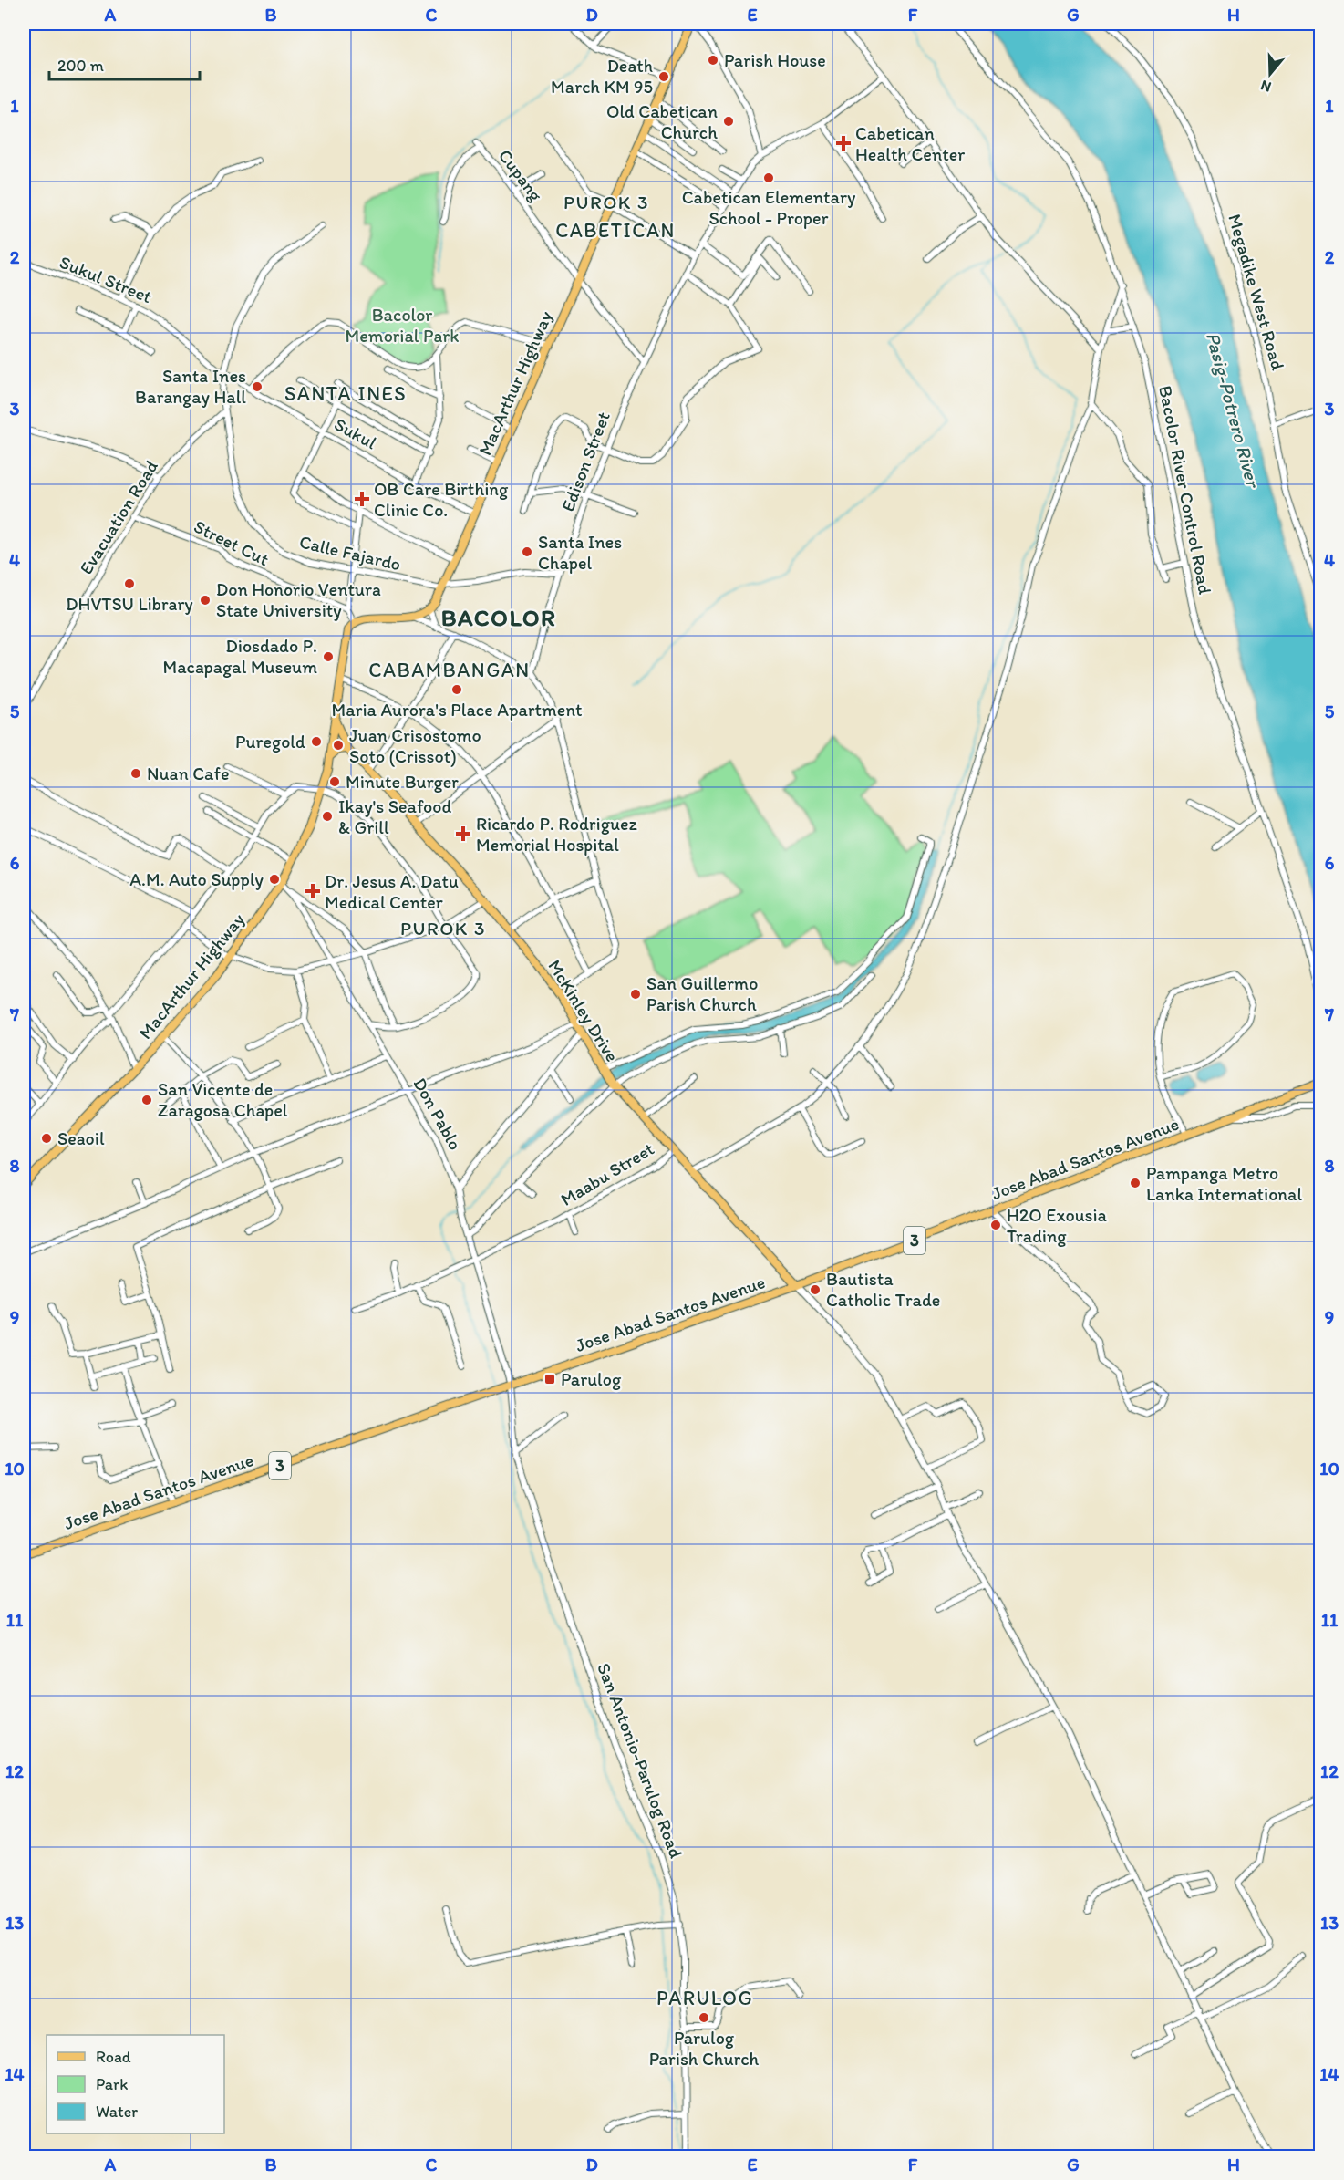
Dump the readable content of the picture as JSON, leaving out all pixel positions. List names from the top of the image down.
{
  "streets": {
    "highway": ["Jose Abad Santos Avenue", "3"],
    "main road": ["MacArthur Highway", "McKinley Drive"],
    "street": [
      "Cupang",
      "Sukul Street",
      "Megadike West Road",
      "Sukul",
      "Edison Street",
      "Bacolor River Control Road",
      "Evacuation Road",
      "Street Cut",
      "Calle Fajardo",
      "Don Pablo",
      "Maabu Street",
      "San Antonio-Parulog Road"
    ]
  },
  "crossings": [
    ["Cupang", "MacArthur Highway"],
    ["Cupang", "Edison Street"],
    ["Sukul Street", "Sukul"],
    ["Sukul Street", "Calle Fajardo"],
    ["MacArthur Highway", "Sukul"],
    ["MacArthur Highway", "Calle Fajardo"],
    ["MacArthur Highway", "McKinley Drive"],
    ["MacArthur Highway", "Don Pablo"],
    ["Sukul", "Calle Fajardo"],
    ["Evacuation Road", "Street Cut"],
    ["Evacuation Road", "Calle Fajardo"],
    ["McKinley Drive", "Jose Abad Santos Avenue"],
    ["McKinley Drive", "Maabu Street"],
    ["Don Pablo", "Jose Abad Santos Avenue"],
    ["Don Pablo", "Maabu Street"],
    ["Don Pablo", "San Antonio-Parulog Road"],
    ["Jose Abad Santos Avenue", "San Antonio-Parulog Road"]
  ],
  "districts": [
    "PUROK 3",
    "CABETICAN",
    "SANTA INES",
    "BACOLOR",
    "CABAMBANGAN",
    "PUROK 3",
    "PARULOG"
  ],
  "water": ["Pasig-Potrero River"],
  "parks": ["Bacolor Memorial Park"],
  "places": {
    "other": [
      "Parish House",
      "Death March KM 95",
      "Old Cabetican Church",
      "Cabetican Elementary School - Proper",
      "Santa Ines Barangay Hall",
      "Santa Ines Chapel",
      "DHVTSU Library",
      "Don Honorio Ventura State University",
      "Diosdado P. Macapagal Museum",
      "Maria Aurora's Place Apartment",
      "Puregold",
      "Juan Crisostomo Soto (Crissot)",
      "Nuan Cafe",
      "Minute Burger",
      "Ikay's Seafood & Grill",
      "A.M. Auto Supply",
      "San Guillermo Parish Church",
      "San Vicente de Zaragosa Chapel",
      "Seaoil",
      "Pampanga Metro Lanka International",
      "H2O Exousia Trading",
      "Bautista Catholic Trade",
      "Parulog Parish Church"
    ],
    "health": [
      "Cabetican Health Center",
      "OB Care Birthing Clinic Co.",
      "Ricardo P. Rodriguez Memorial Hospital",
      "Dr. Jesus A. Datu Medical Center"
    ],
    "transit": ["Parulog"]
  },
  "legend": ["Road", "Park", "Water"],
  "scale_bar": "200 m",
  "north": "bottom",
  "grid": {
    "columns": [
      "A",
      "B",
      "C",
      "D",
      "E",
      "F",
      "G",
      "H"
    ],
    "rows": [
      "1",
      "2",
      "3",
      "4",
      "5",
      "6",
      "7",
      "8",
      "9",
      "10",
      "11",
      "12",
      "13",
      "14"
    ]
  }
}
